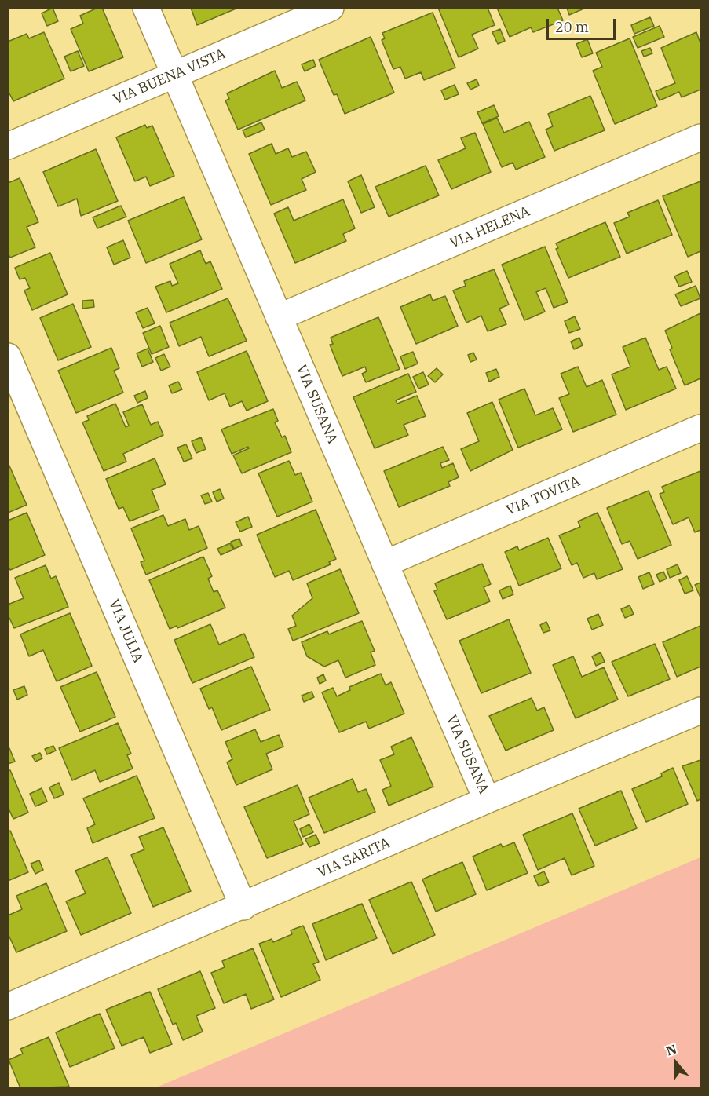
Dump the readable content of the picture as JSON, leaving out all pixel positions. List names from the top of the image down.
{
  "streets": {
    "street": [
      "VIA BUENA VISTA",
      "VIA HELENA",
      "VIA SUSANA",
      "VIA TOVITA",
      "VIA JULIA",
      "VIA SARITA"
    ]
  },
  "crossings": [
    ["VIA BUENA VISTA", "VIA SUSANA"],
    ["VIA HELENA", "VIA SUSANA"],
    ["VIA SUSANA", "VIA TOVITA"],
    ["VIA SUSANA", "VIA SARITA"],
    ["VIA JULIA", "VIA SARITA"]
  ],
  "scale_bar": "20 m",
  "north": "top"
}
